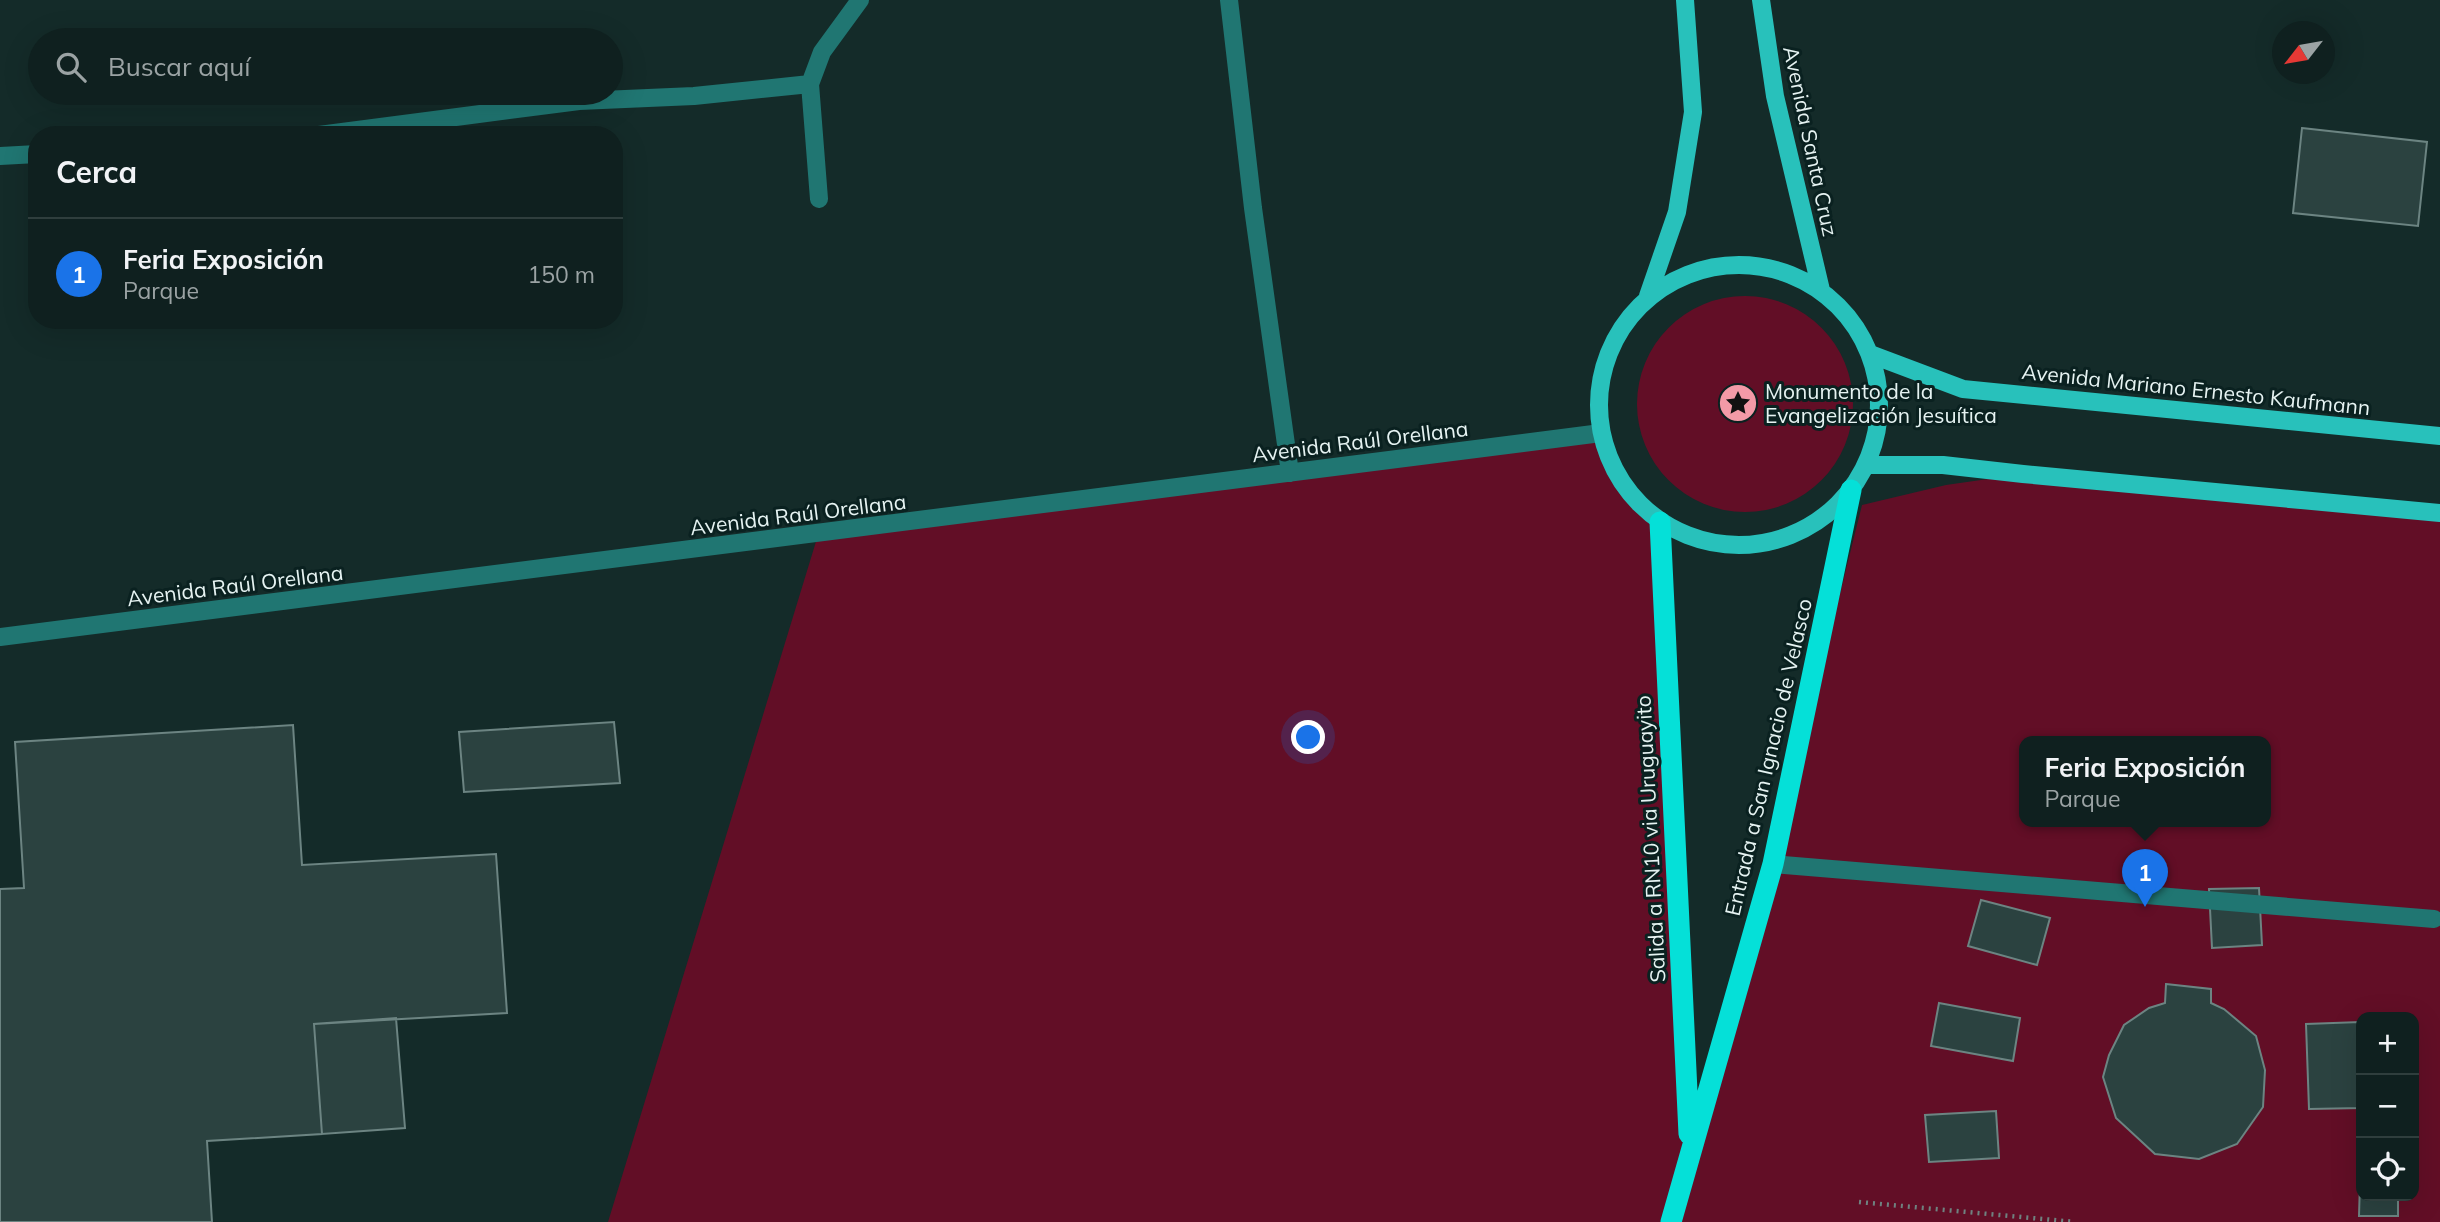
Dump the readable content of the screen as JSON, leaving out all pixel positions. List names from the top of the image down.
{
  "streets": {
    "highway": ["Entrada a San Ignacio de Velasco", "Salida a RN10 via Uruguayito"],
    "main road": ["Avenida Santa Cruz", "Avenida Mariano Ernesto Kaufmann"],
    "street": ["Avenida Raúl Orellana"]
  },
  "crossings": [
    ["Entrada a San Ignacio de Velasco", "Salida a RN10 via Uruguayito"]
  ],
  "places": {
    "place": ["Monumento de la Evangelización Jesuítica"]
  },
  "north": "bottom left",
  "page": {
    "search": "Buscar aquí",
    "heading": "Cerca",
    "list": [
      {
        "mark": "1",
        "name": "Feria Exposición",
        "note": "Parque",
        "value": "150 m"
      }
    ],
    "popup": ["Feria Exposición", "Parque"],
    "pins": "1",
    "map_buttons": ["+", "−"]
  }
}
